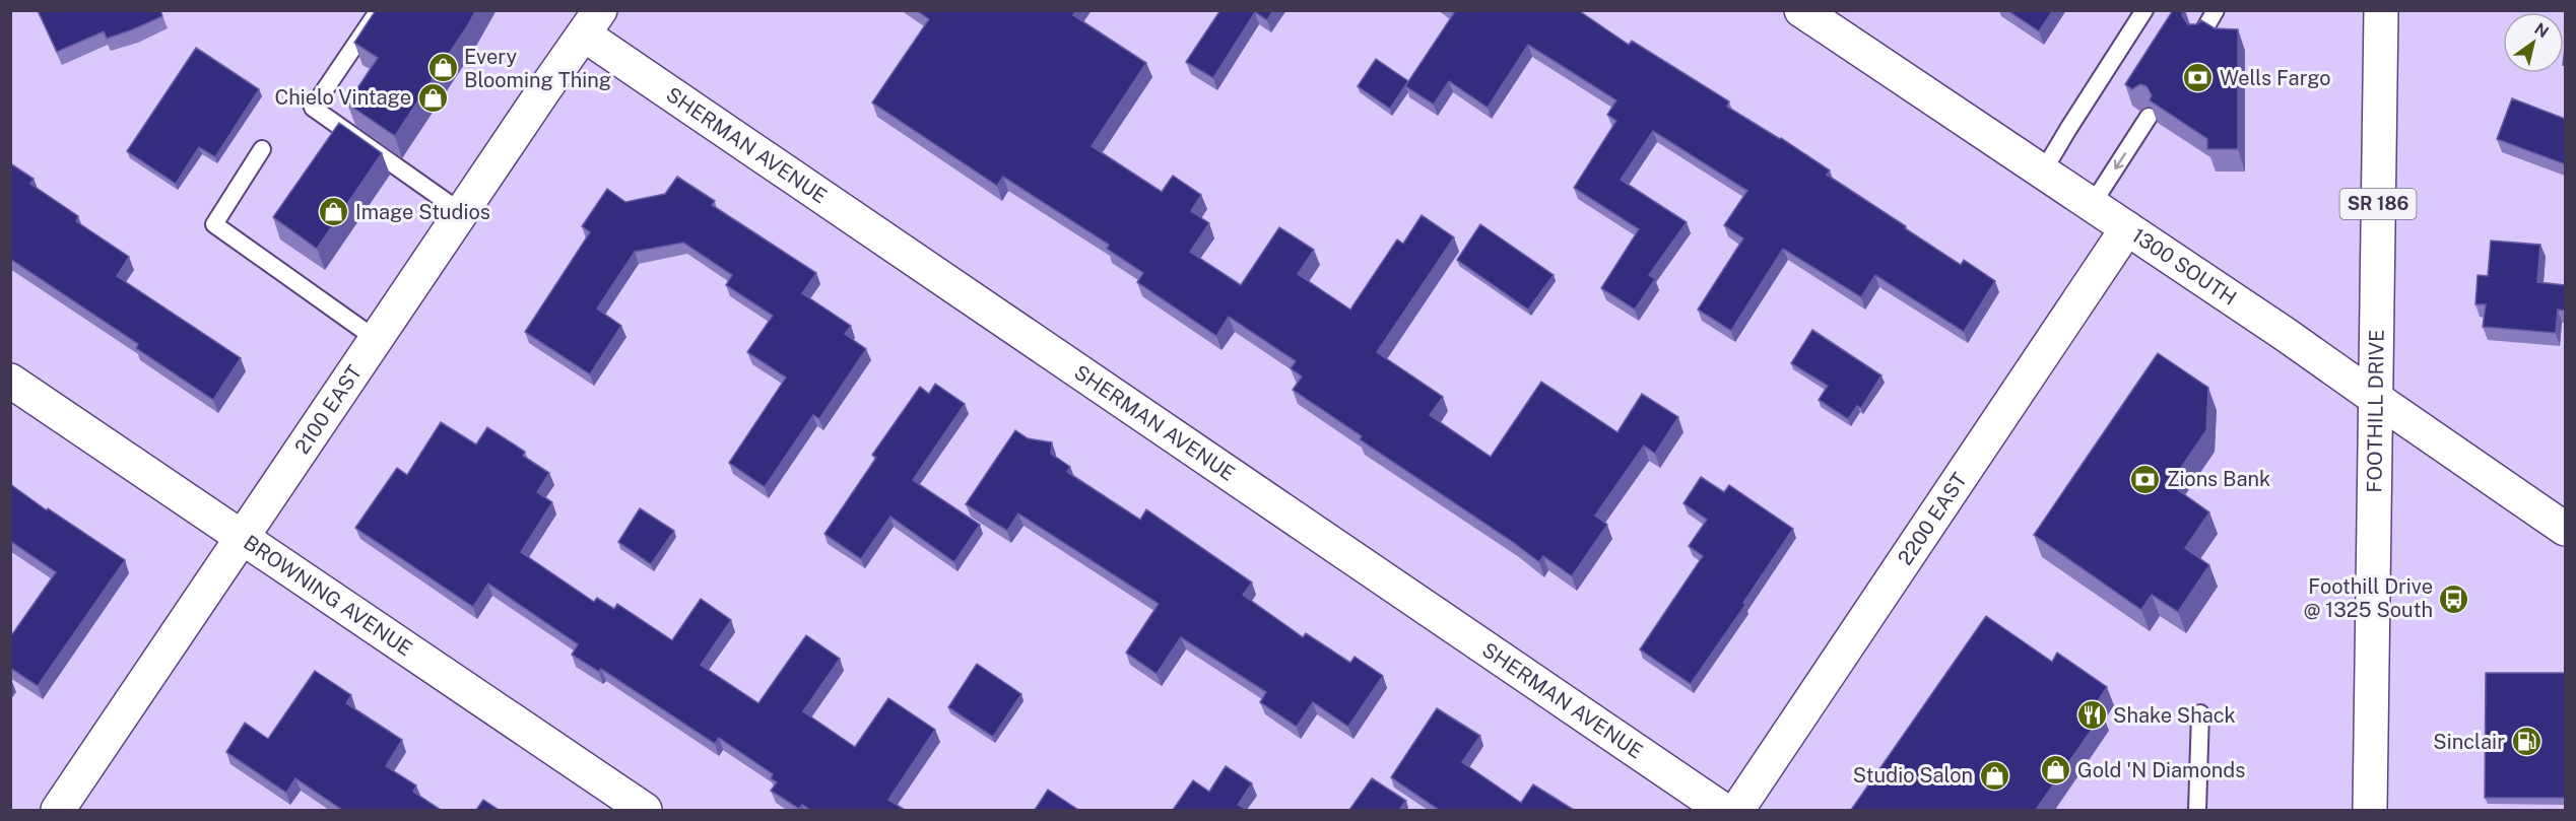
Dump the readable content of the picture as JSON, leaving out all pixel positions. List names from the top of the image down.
{
  "streets": {
    "street": [
      "SHERMAN AVENUE",
      "SR 186",
      "1300 SOUTH",
      "2100 EAST",
      "FOOTHILL DRIVE",
      "2200 EAST",
      "BROWNING AVENUE"
    ]
  },
  "crossings": [
    ["SHERMAN AVENUE", "2100 EAST"],
    ["1300 SOUTH", "FOOTHILL DRIVE"],
    ["1300 SOUTH", "2200 EAST"],
    ["2100 EAST", "BROWNING AVENUE"]
  ],
  "places": {
    "shop": [
      "Every Blooming Thing",
      "Chielo Vintage",
      "Image Studios",
      "Gold 'N Diamonds",
      "Studio Salon"
    ],
    "bank": ["Wells Fargo", "Zions Bank"],
    "bus stop": ["Foothill Drive @ 1325 South"],
    "restaurant": ["Shake Shack"],
    "fuel station": ["Sinclair"]
  },
  "north": "top right"
}
